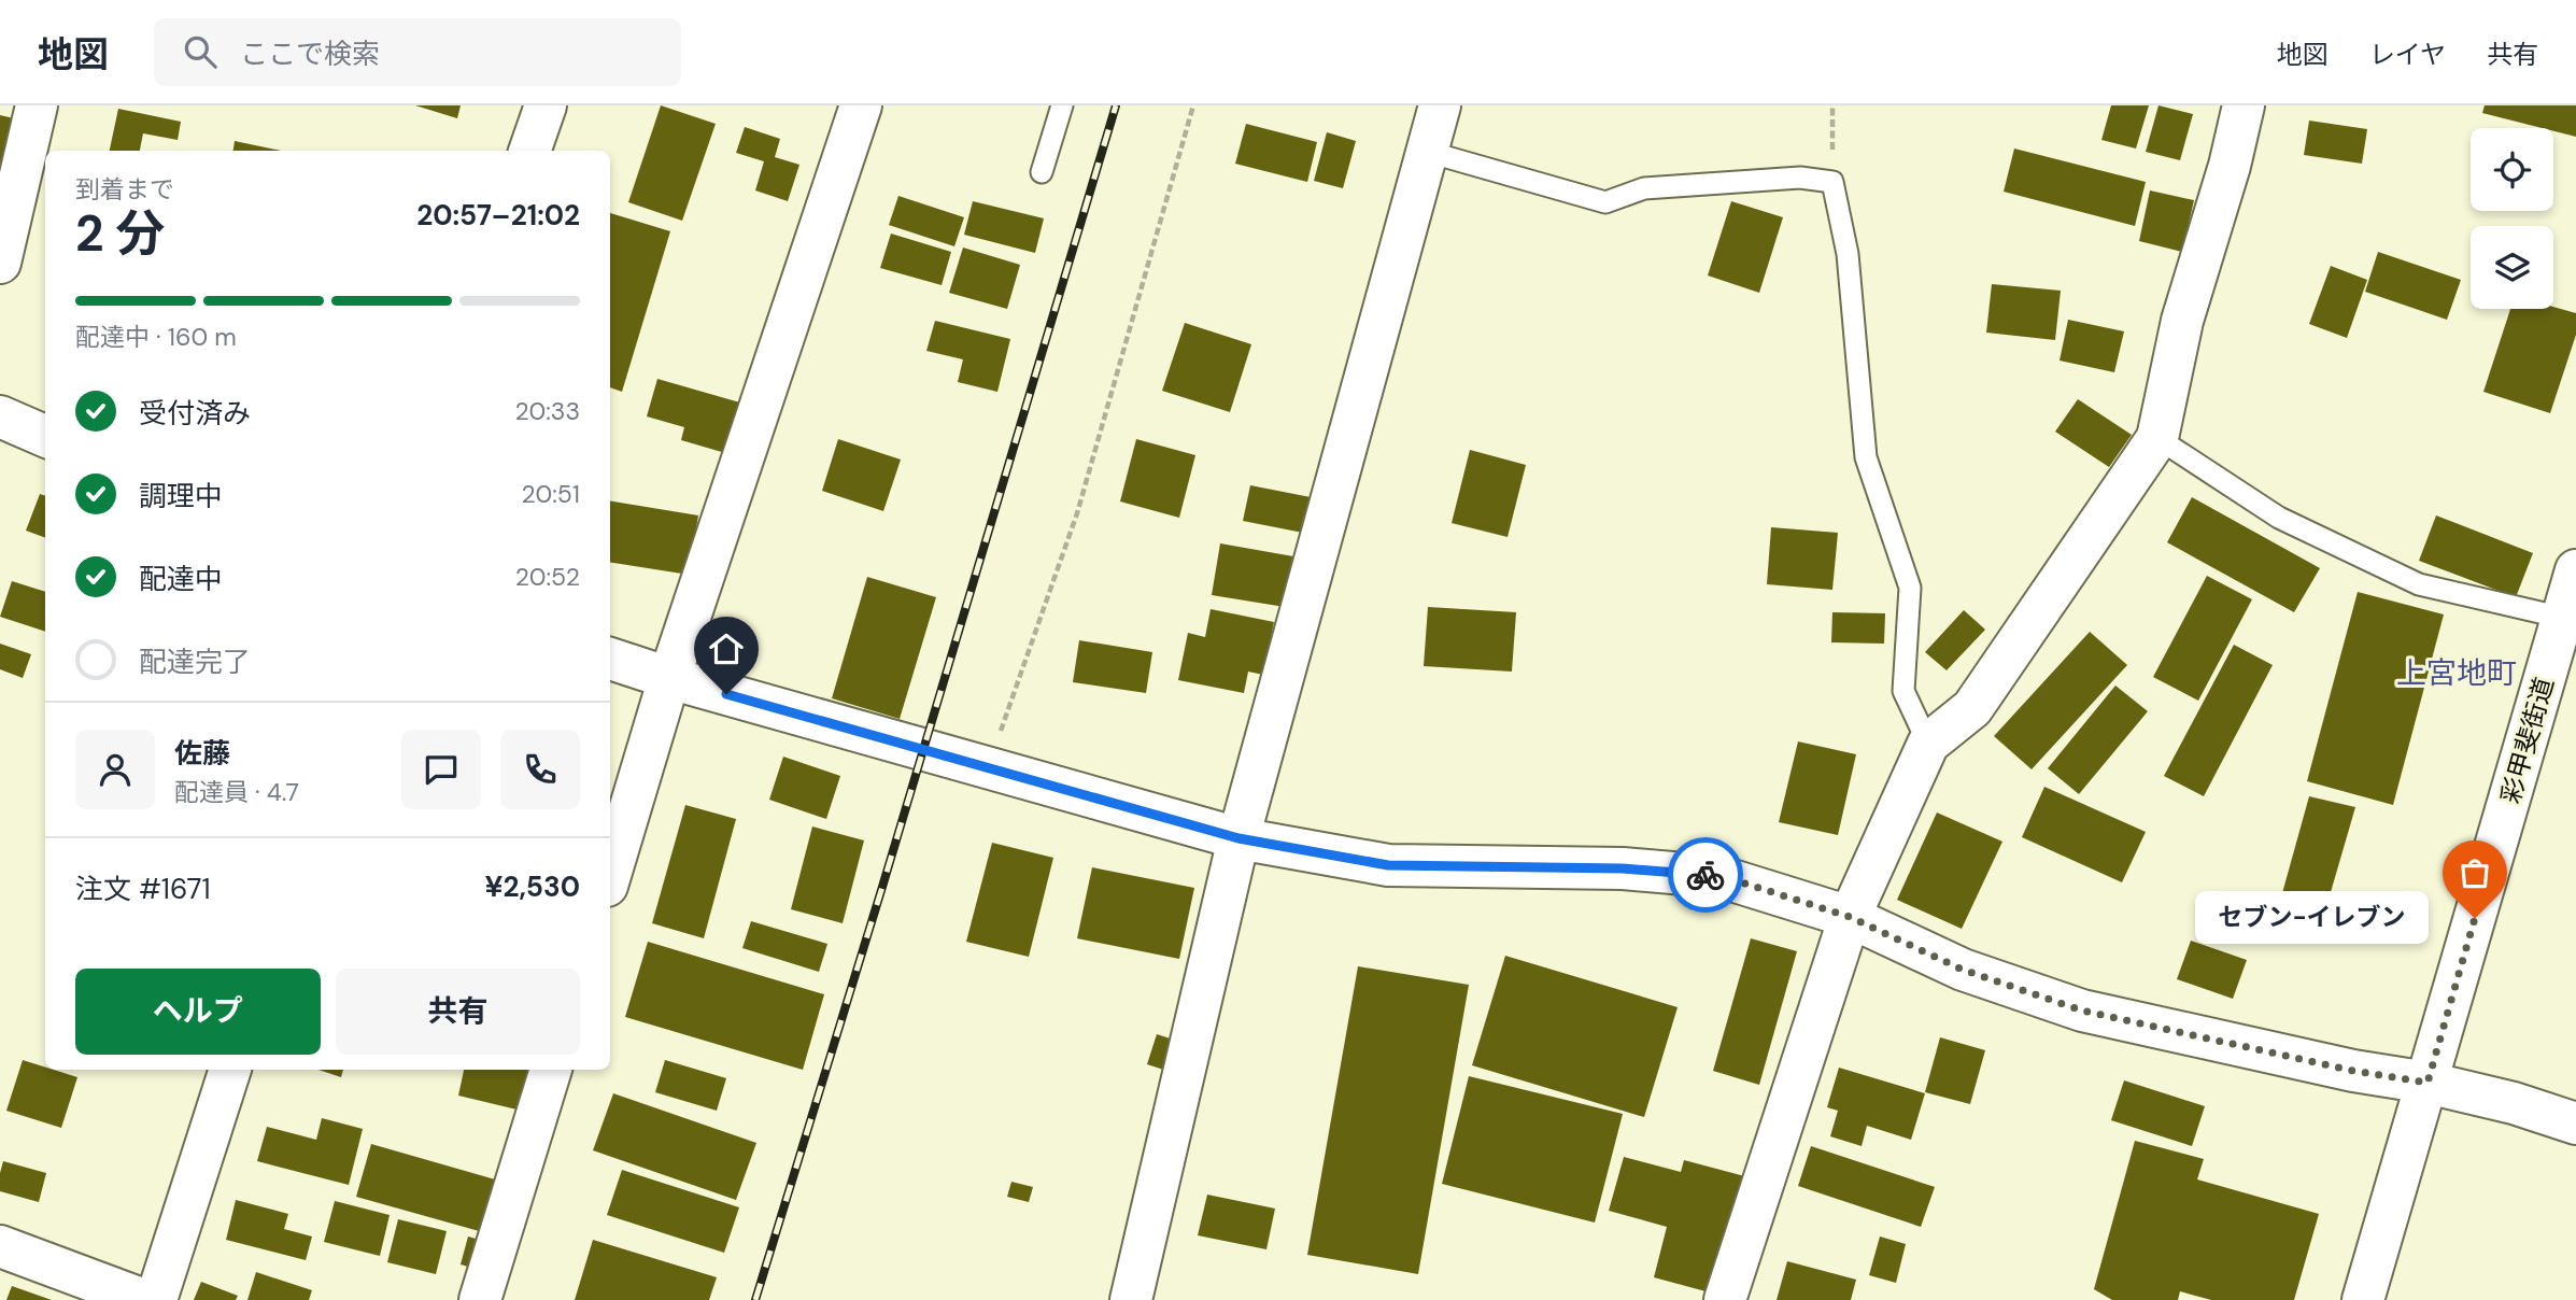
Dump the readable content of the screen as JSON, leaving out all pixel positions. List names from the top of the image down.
{
  "streets": {
    "main road": ["彩甲斐街道"]
  },
  "districts": ["上宮地町"],
  "places": ["セブン-イレブン"],
  "page": {
    "header": "地図",
    "search": "ここで検索",
    "nav": ["地図", "レイヤ", "共有"],
    "heading": ["2 分", "到着まで", "20:57–21:02"],
    "panel": [
      "佐藤",
      "配達員 · 4.7",
      "注文 #1671",
      "¥2,530"
    ],
    "bar": "配達中 · 160 m",
    "list": [
      ["受付済み", "20:33"],
      ["調理中", "20:51"],
      ["配達中", "20:52"],
      "配達完了"
    ],
    "bubble": "セブン-イレブン",
    "buttons": ["ヘルプ", "共有"]
  }
}
